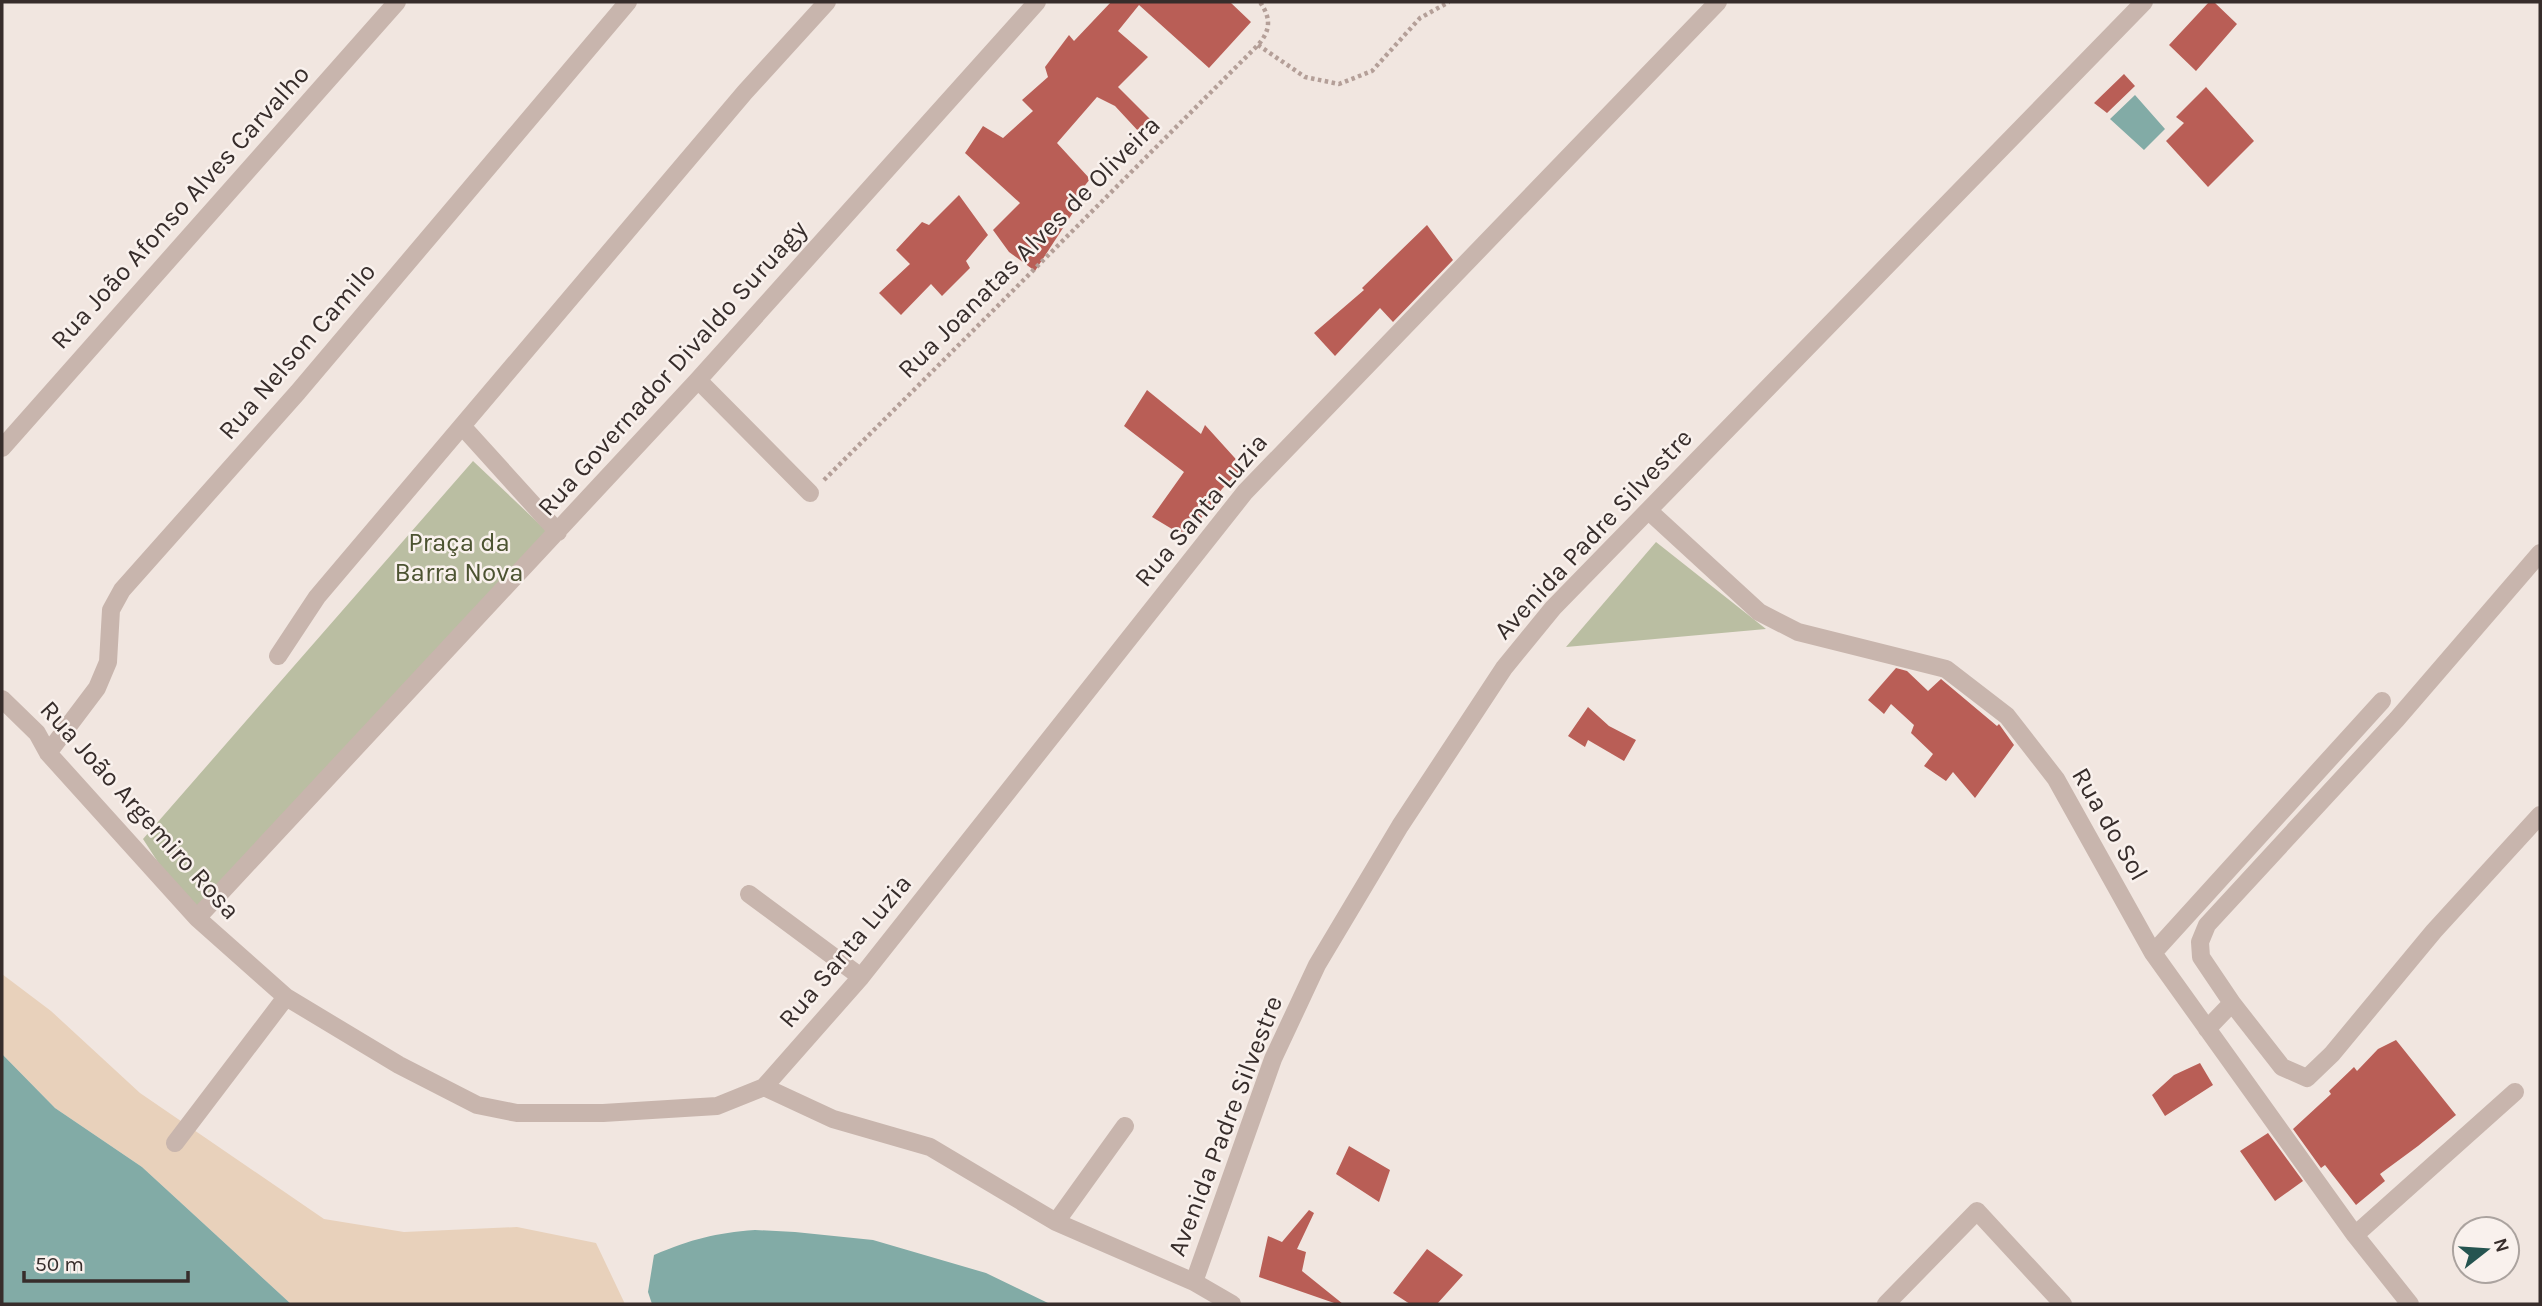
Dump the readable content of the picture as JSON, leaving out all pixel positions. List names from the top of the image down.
{
  "streets": {
    "street": [
      "Rua João Afonso Alves Carvalho",
      "Rua Nelson Camilo",
      "Rua Governador Divaldo Suruagy",
      "Rua Santa Luzia",
      "Avenida Padre Silvestre",
      "Rua João Argemiro Rosa",
      "Rua do Sol"
    ],
    "path": ["Rua Joanatas Alves de Oliveira"]
  },
  "crossings": [
    ["Rua Nelson Camilo", "Rua João Argemiro Rosa"],
    ["Rua Governador Divaldo Suruagy", "Rua João Argemiro Rosa"],
    ["Rua Santa Luzia", "Rua João Argemiro Rosa"],
    ["Avenida Padre Silvestre", "Rua do Sol"]
  ],
  "parks": ["Praça da Barra Nova"],
  "scale_bar": "50 m",
  "north": "right"
}
